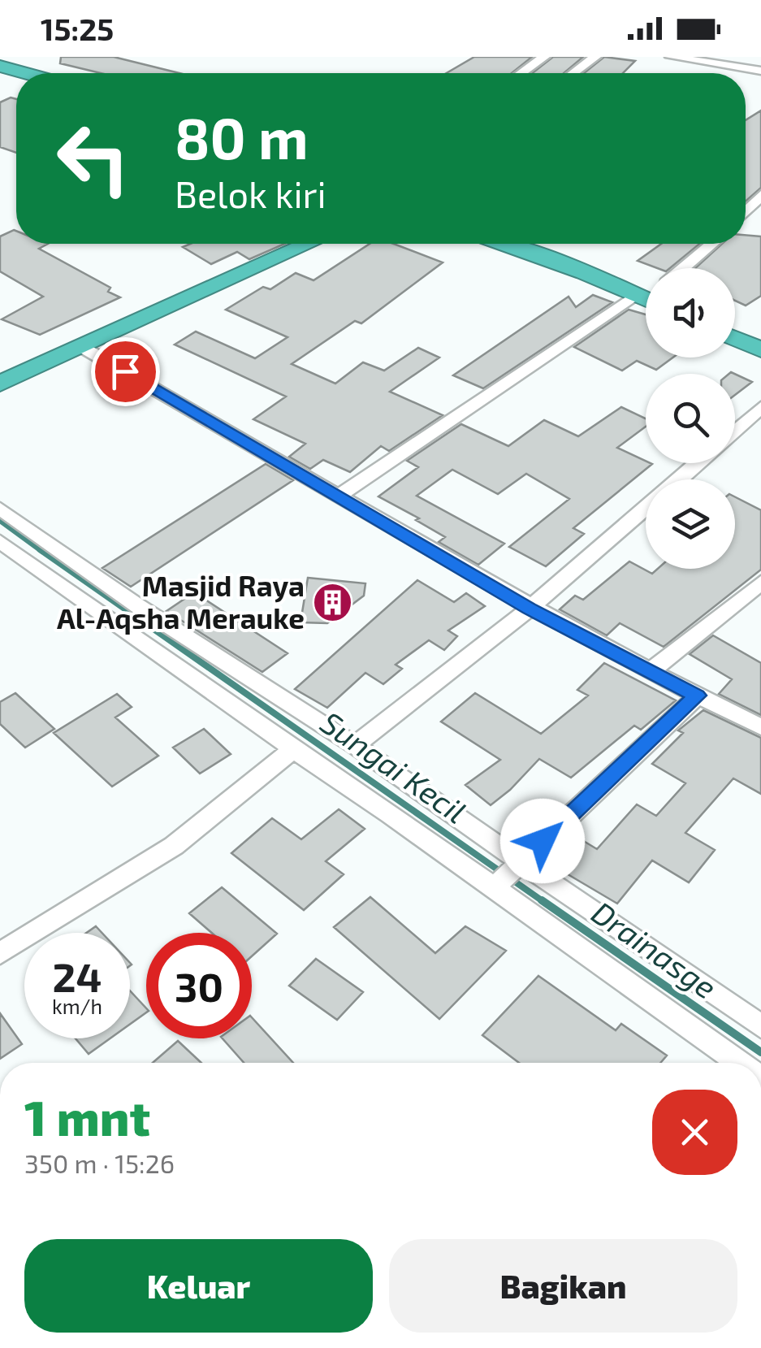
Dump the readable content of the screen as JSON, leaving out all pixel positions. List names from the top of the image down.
{
  "water": ["Sungai Kecil", "Drainasge"],
  "places": {
    "building": ["Masjid Raya Al-Aqsha Merauke"]
  },
  "page": {
    "status": "15:25",
    "turn": ["80 m", "Belok kiri"],
    "speed": "24 km/h",
    "limit": "30",
    "heading": ["1 mnt", "350 m · 15:26"],
    "buttons": ["Keluar", "Bagikan"]
  }
}
